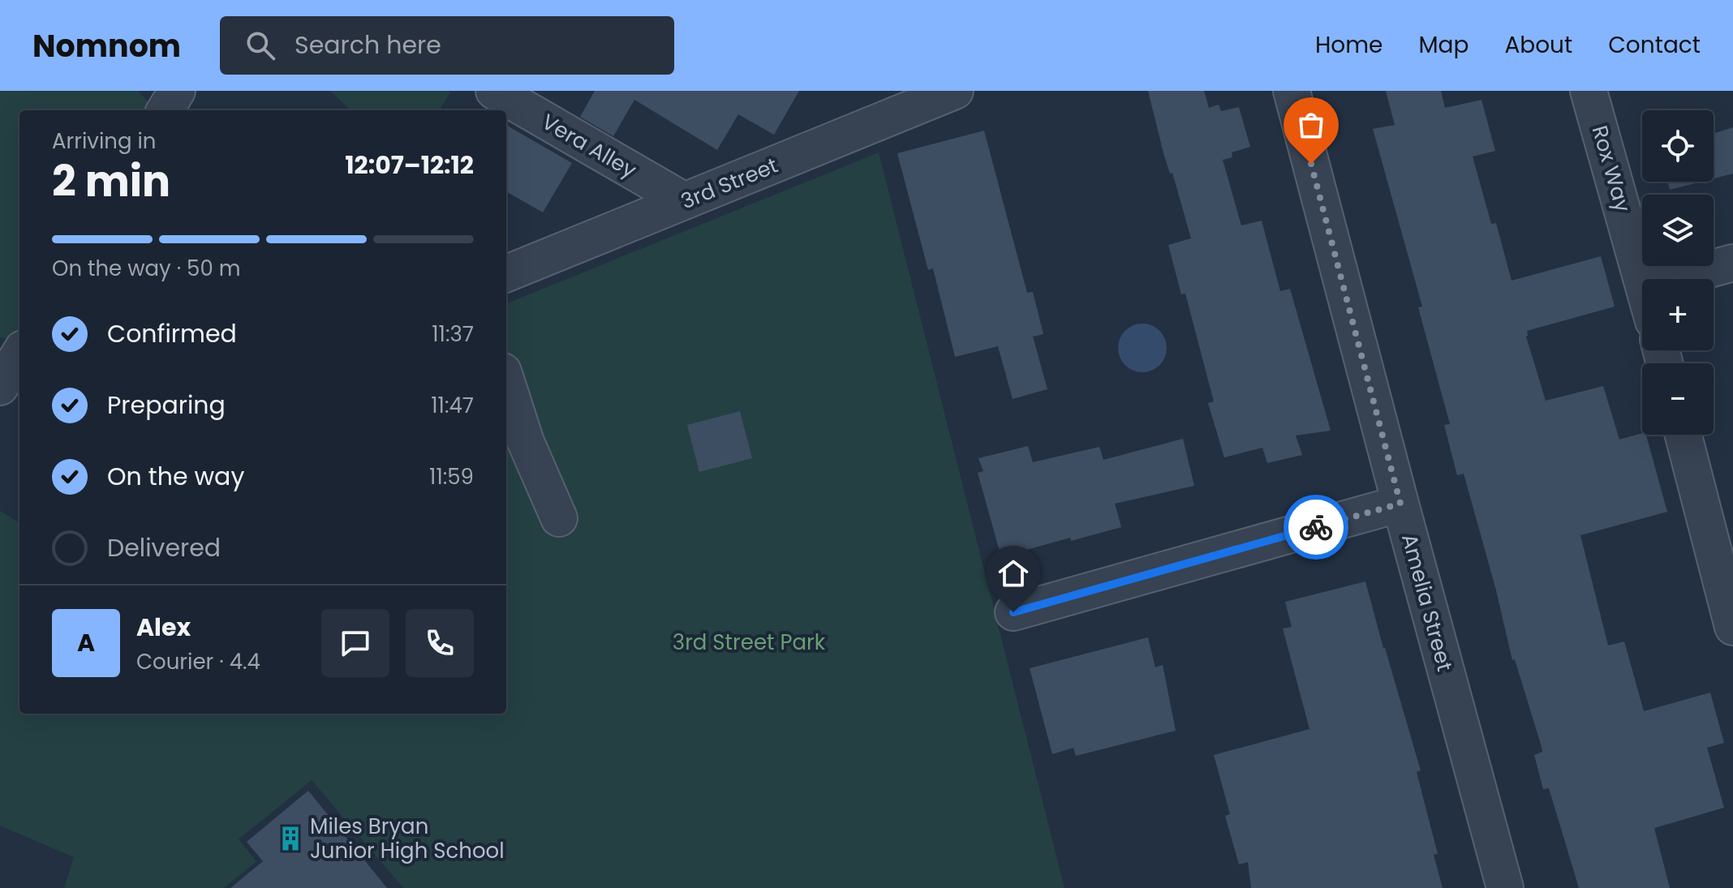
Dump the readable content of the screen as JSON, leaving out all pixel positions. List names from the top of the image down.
{
  "streets": {
    "street": [
      "Vera Alley",
      "Rox Way",
      "3rd Street",
      "Amelia Street"
    ]
  },
  "crossings": [
    ["Vera Alley", "3rd Street"]
  ],
  "parks": ["3rd Street Park"],
  "places": {
    "building": ["Miles Bryan Junior High School"]
  },
  "page": {
    "header": "Nomnom",
    "search": "Search here",
    "nav": [
      "Home",
      "Map",
      "About",
      "Contact"
    ],
    "map_buttons": ["+", "−"],
    "heading": ["2 min", "Arriving in", "12:07–12:12"],
    "panel": ["Alex", "Courier · 4.4"],
    "bar": "On the way · 50 m",
    "list": [
      ["Confirmed", "11:37"],
      ["Preparing", "11:47"],
      ["On the way", "11:59"],
      "Delivered"
    ],
    "round": "A"
  }
}
